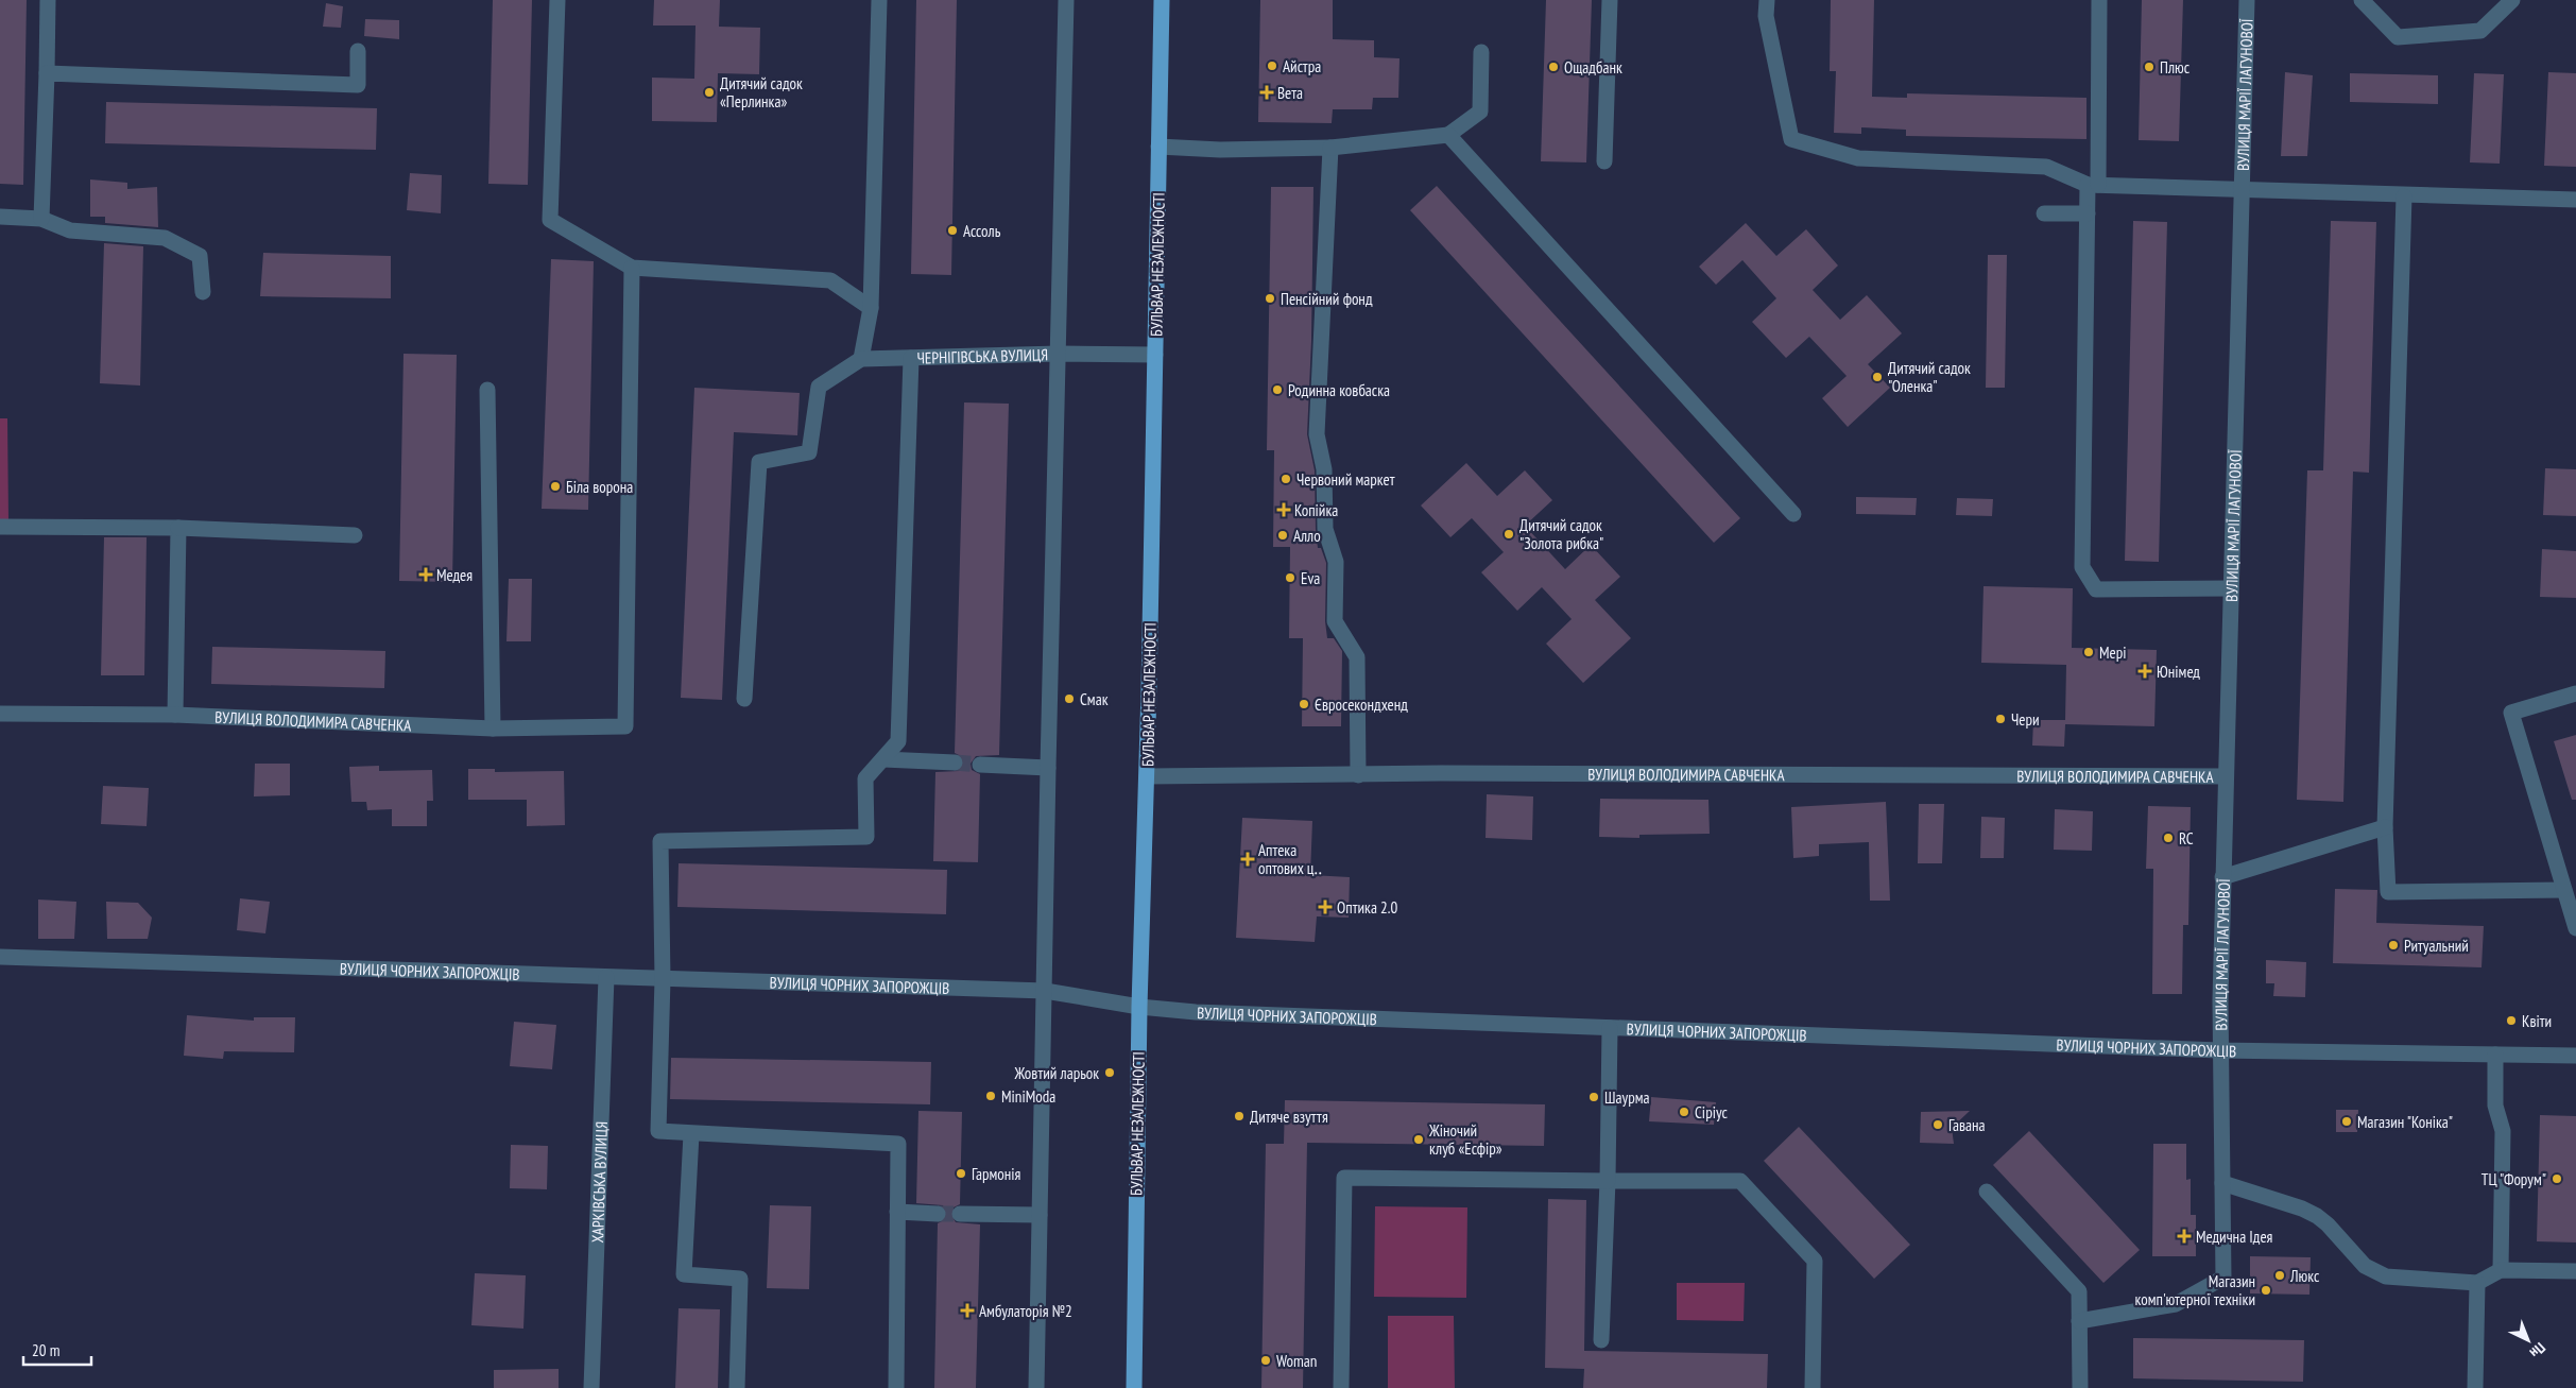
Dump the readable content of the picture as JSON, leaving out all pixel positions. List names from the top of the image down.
{
  "streets": {
    "main road": ["БУЛЬВАР НЕЗАЛЕЖНОСТІ"],
    "street": [
      "ВУЛИЦЯ МАРІЇ ЛАГУНОВОЇ",
      "ЧЕРНІГІВСЬКА ВУЛИЦЯ",
      "ВУЛИЦЯ ВОЛОДИМИРА САВЧЕНКА",
      "ВУЛИЦЯ ЧОРНИХ ЗАПОРОЖЦІВ",
      "ХАРКІВСЬКА ВУЛИЦЯ"
    ]
  },
  "crossings": [
    ["ВУЛИЦЯ МАРІЇ ЛАГУНОВОЇ", "ВУЛИЦЯ ВОЛОДИМИРА САВЧЕНКА"],
    ["ВУЛИЦЯ МАРІЇ ЛАГУНОВОЇ", "ВУЛИЦЯ ЧОРНИХ ЗАПОРОЖЦІВ"],
    ["БУЛЬВАР НЕЗАЛЕЖНОСТІ", "ЧЕРНІГІВСЬКА ВУЛИЦЯ"],
    ["БУЛЬВАР НЕЗАЛЕЖНОСТІ", "ВУЛИЦЯ ВОЛОДИМИРА САВЧЕНКА"],
    ["БУЛЬВАР НЕЗАЛЕЖНОСТІ", "ВУЛИЦЯ ЧОРНИХ ЗАПОРОЖЦІВ"],
    ["ВУЛИЦЯ ЧОРНИХ ЗАПОРОЖЦІВ", "ХАРКІВСЬКА ВУЛИЦЯ"]
  ],
  "places": {
    "other": [
      "Айстра",
      "Ощадбанк",
      "Плюс",
      "Дитячий садок «Перлинка»",
      "Ассоль",
      "Пенсійний фонд",
      "Дитячий садок \"Оленка\"",
      "Родинна ковбаска",
      "Червоний маркет",
      "Біла ворона",
      "Дитячий садок \"Золота рибка\"",
      "Алло",
      "Eva",
      "Мері",
      "Смак",
      "Євросекондхенд",
      "Чери",
      "RC",
      "Ритуальний",
      "Квіти",
      "Жовтий ларьок",
      "MiniModa",
      "Шаурма",
      "Сіріус",
      "Дитяче взуття",
      "Магазин \"Коніка\"",
      "Гавана",
      "Жіночий клуб «Есфір»",
      "Гармонія",
      "ТЦ \"Форум\"",
      "Люкс",
      "Магазин комп'ютерної техніки",
      "Woman"
    ],
    "health": [
      "Вета",
      "Копійка",
      "Медея",
      "Юнімед",
      "Аптека оптових ц‥",
      "Оптика 2.0",
      "Медична Ідея",
      "Амбулаторія №2"
    ]
  },
  "scale_bar": "20 m",
  "north": "bottom right"
}
